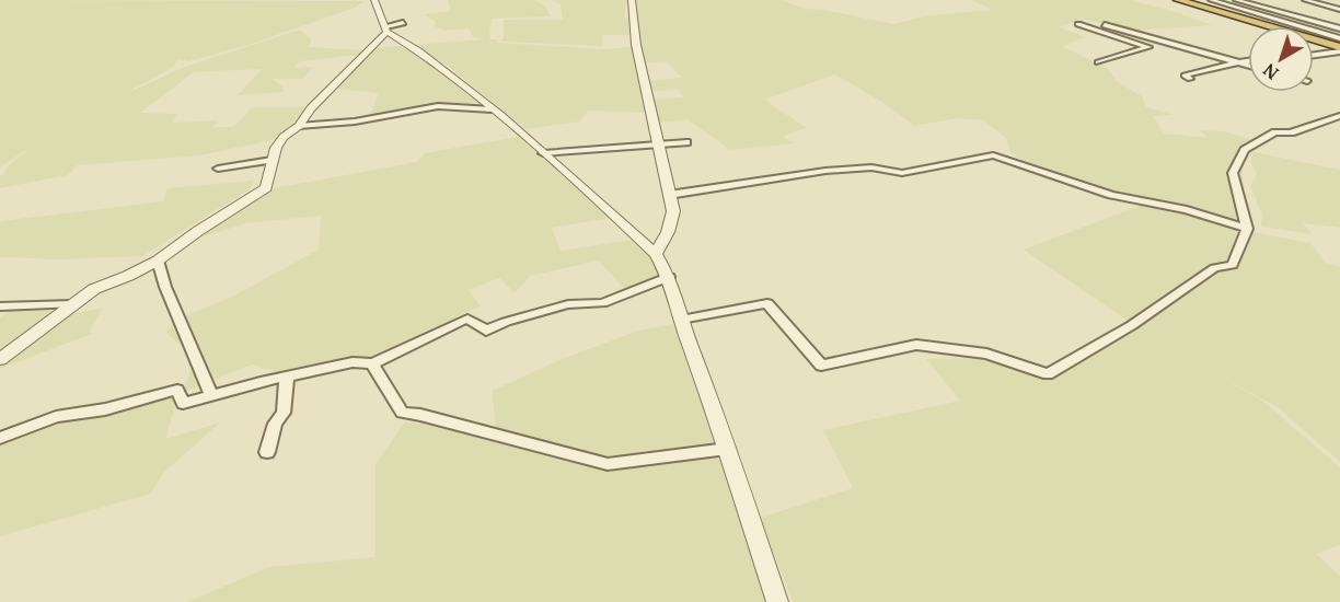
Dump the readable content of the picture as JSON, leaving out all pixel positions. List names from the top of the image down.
{
  "north": "bottom left"
}
